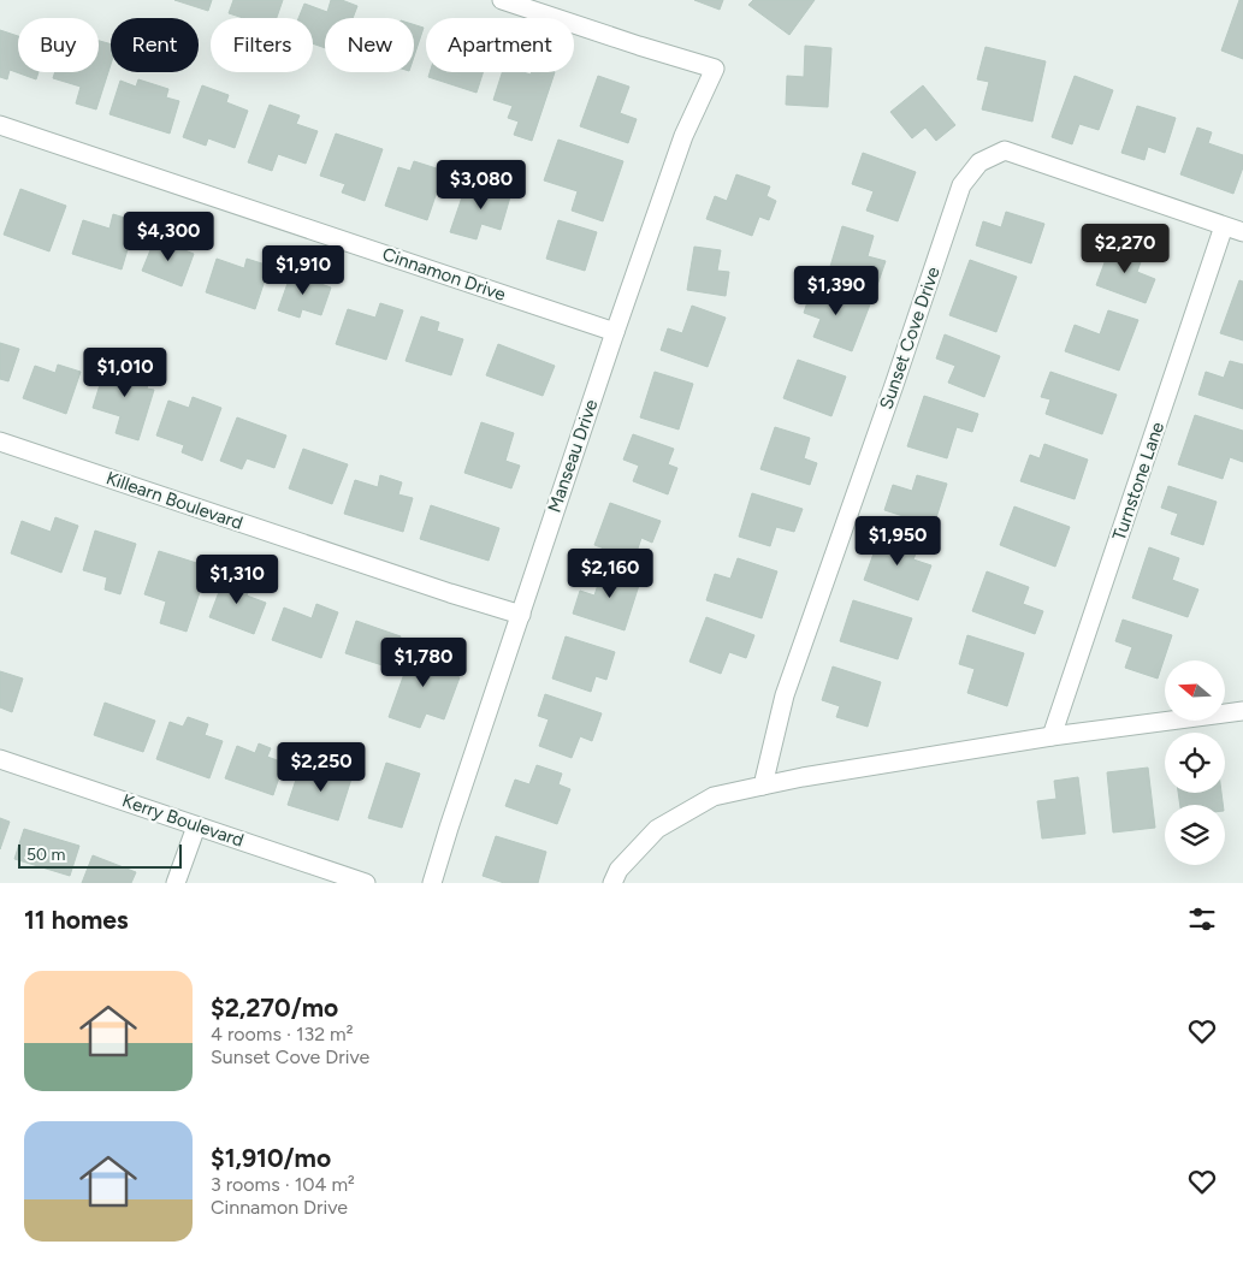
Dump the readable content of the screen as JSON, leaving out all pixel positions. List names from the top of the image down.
{
  "streets": {
    "street": [
      "Cinnamon Drive",
      "Sunset Cove Drive",
      "Manseau Drive",
      "Turnstone Lane",
      "Killearn Boulevard",
      "Kerry Boulevard"
    ]
  },
  "crossings": [
    ["Cinnamon Drive", "Manseau Drive"],
    ["Sunset Cove Drive", "Turnstone Lane"],
    ["Manseau Drive", "Killearn Boulevard"]
  ],
  "scale_bar": "50 m",
  "north": "left",
  "page": {
    "chip": [
      "Buy",
      "Rent",
      "Filters",
      "New",
      "Apartment"
    ],
    "price": [
      "$3,080",
      "$4,300",
      "$2,270",
      "$1,910",
      "$1,390",
      "$1,010",
      "$1,950",
      "$2,160",
      "$1,310",
      "$1,780",
      "$2,250"
    ],
    "scale": "50 m",
    "heading": "11 homes",
    "list": [
      {
        "name": "$2,270/mo",
        "note": "4 rooms · 132 m² · Sunset Cove Drive"
      },
      {
        "name": "$1,910/mo",
        "note": "3 rooms · 104 m² · Cinnamon Drive"
      }
    ]
  }
}
